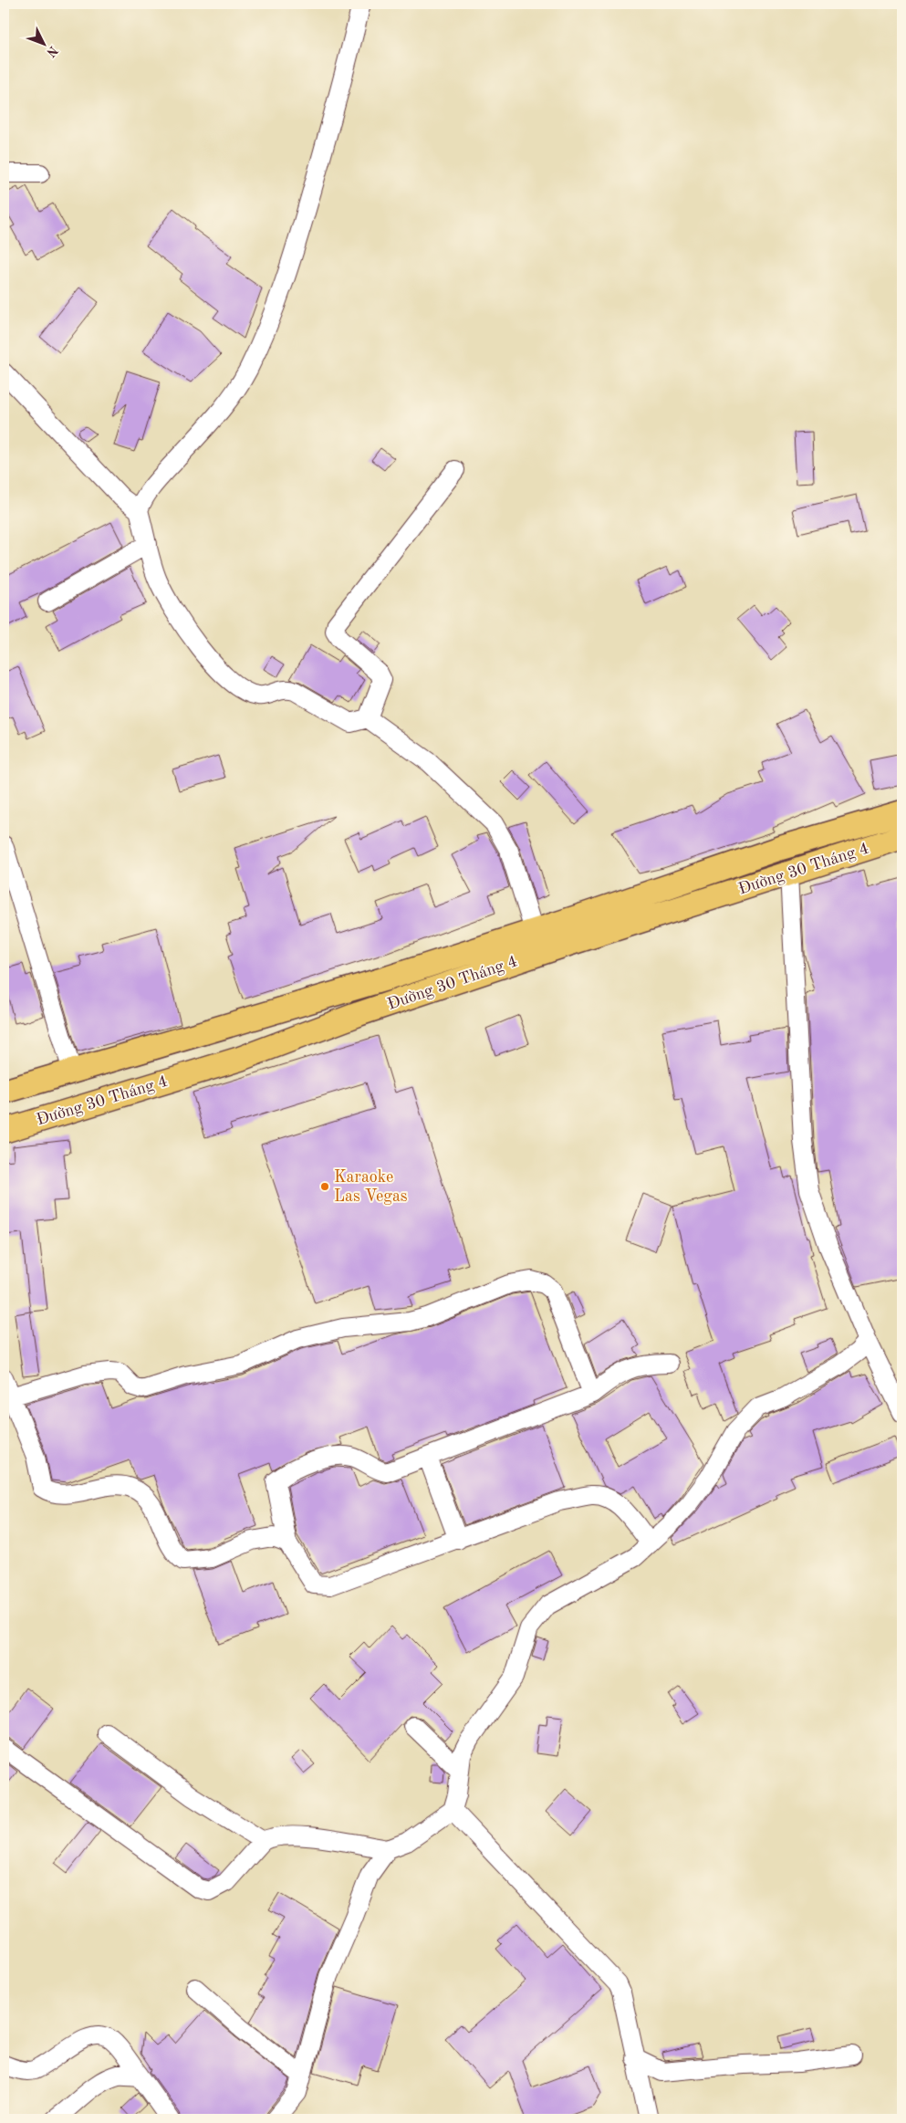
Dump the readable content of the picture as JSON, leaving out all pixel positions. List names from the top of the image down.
{
  "streets": {
    "main road": ["Đường 30 Tháng 4"]
  },
  "places": ["Karaoke Las Vegas"],
  "north": "bottom right"
}
